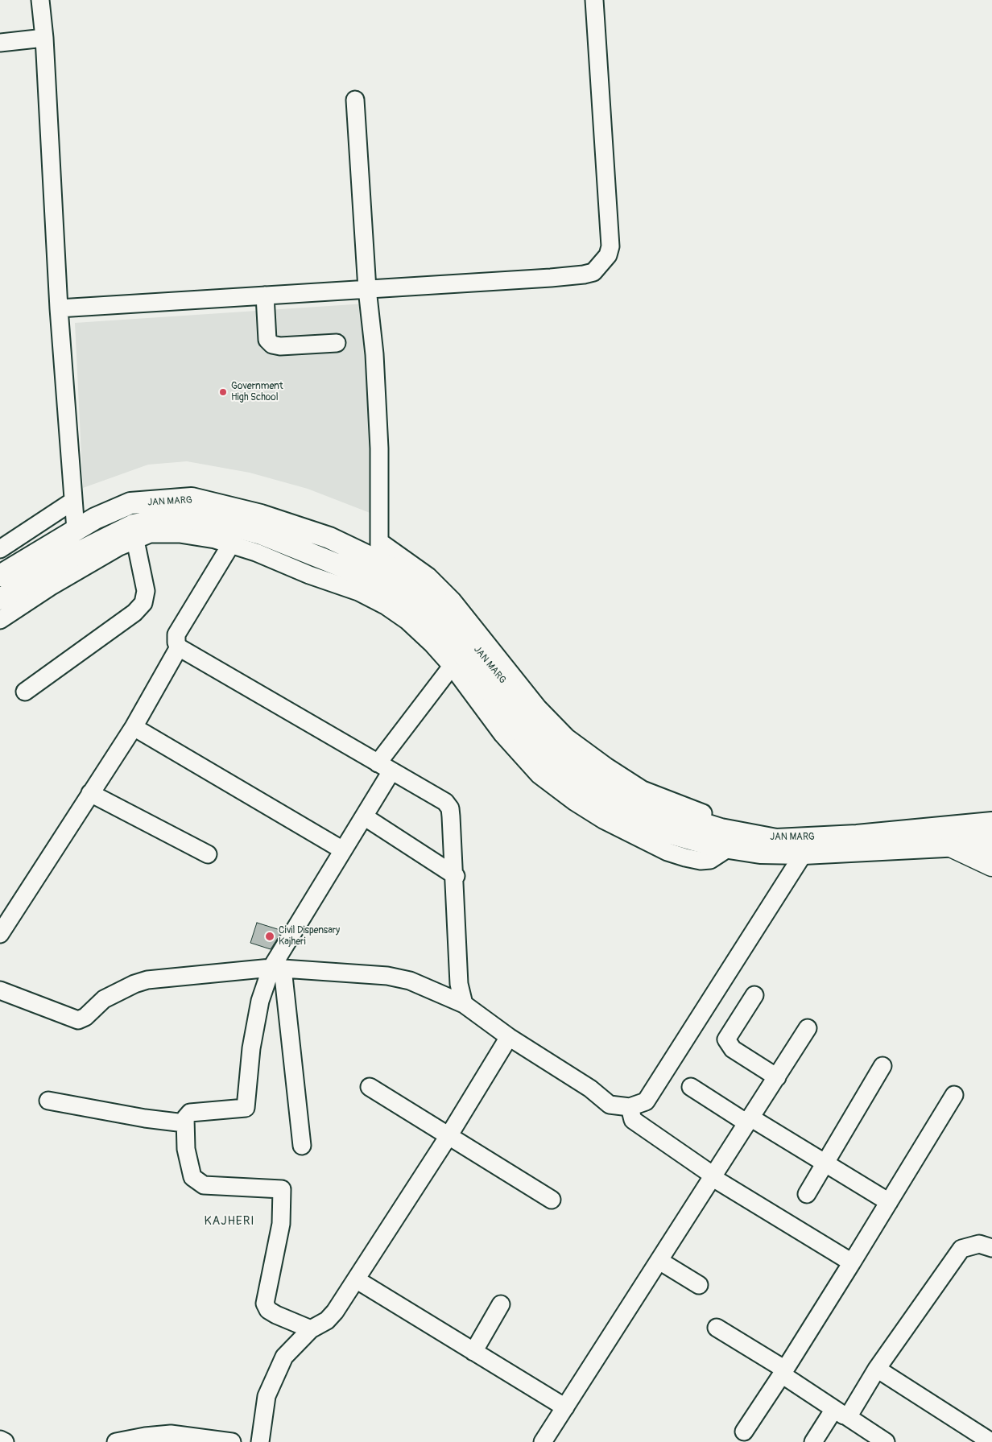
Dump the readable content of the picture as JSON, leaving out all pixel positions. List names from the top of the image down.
{
  "streets": {
    "main road": ["JAN MARG"]
  },
  "districts": ["KAJHERI"],
  "places": ["Government High School", "Civil Dispensary Kajheri"]
}
